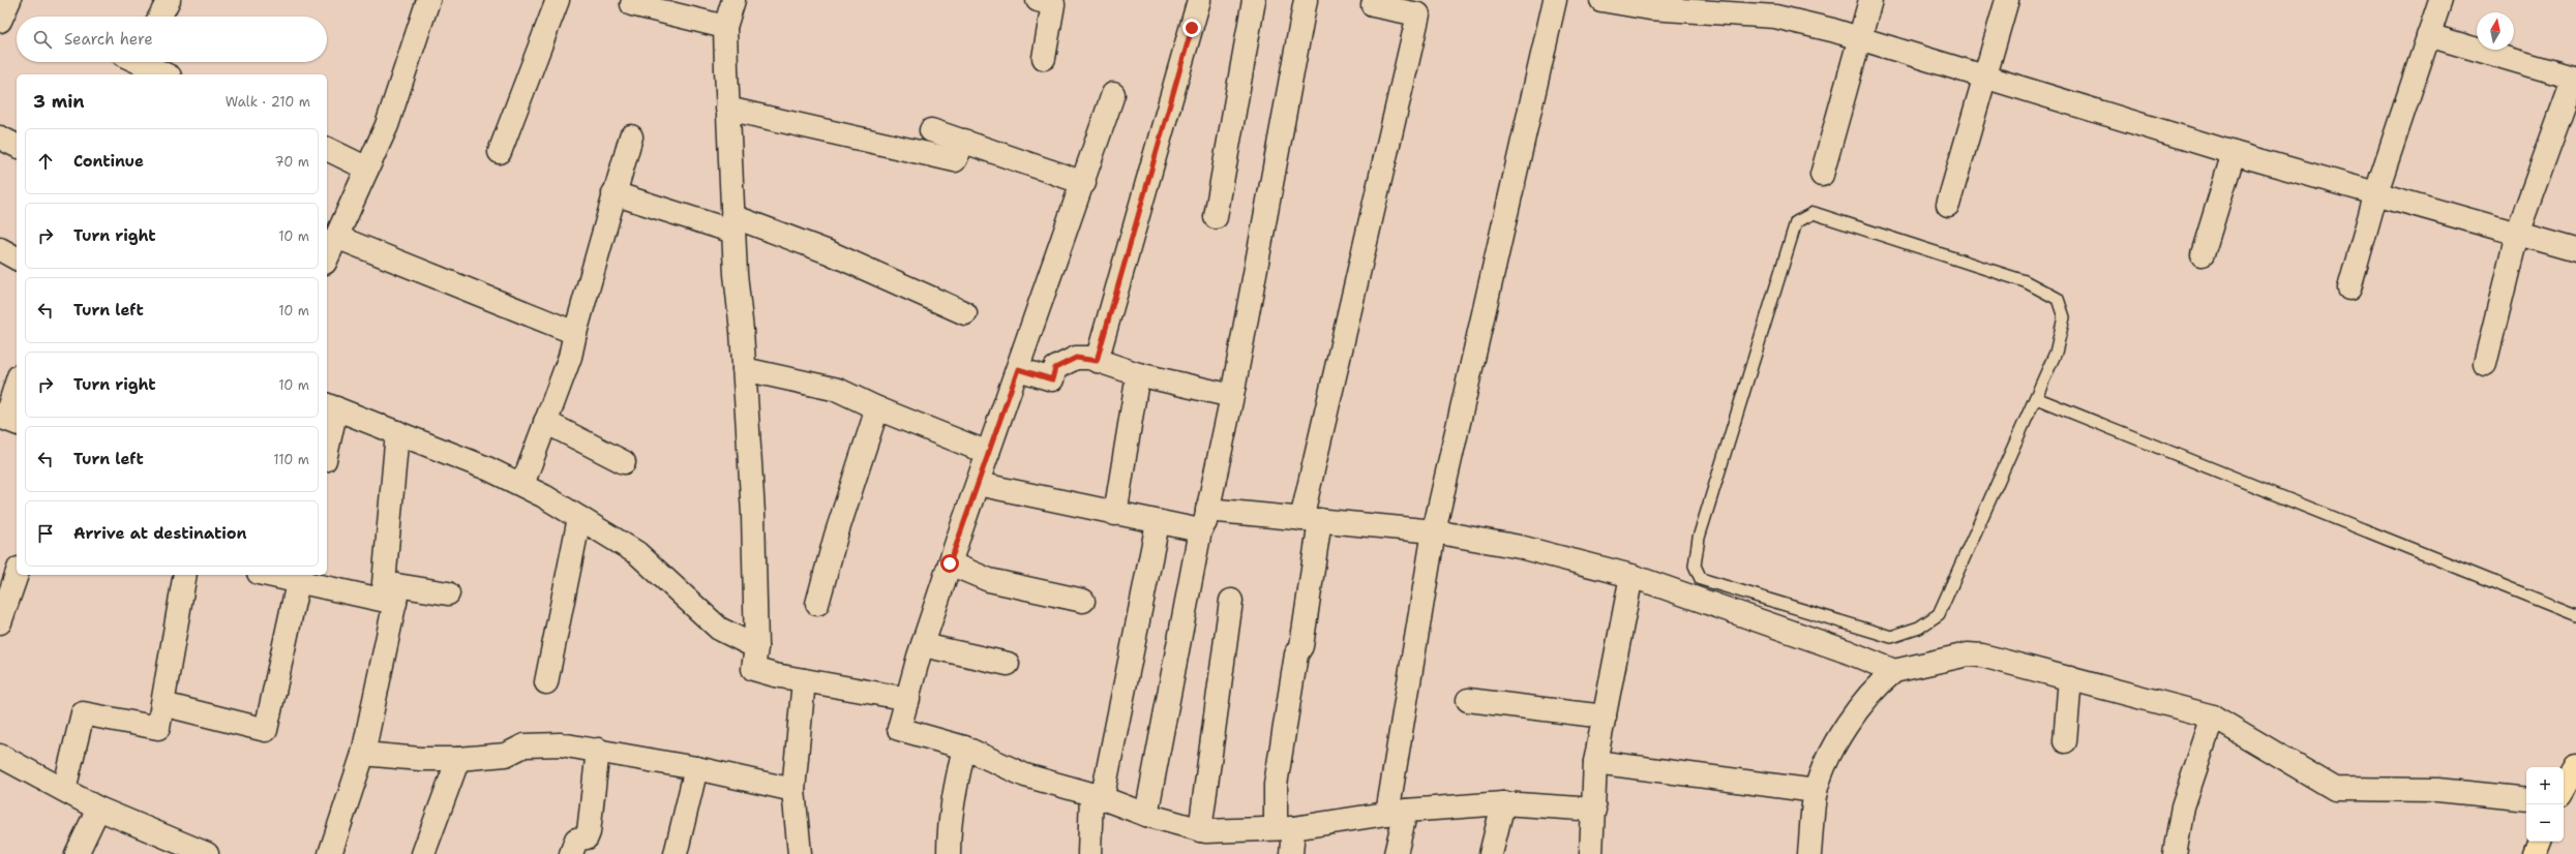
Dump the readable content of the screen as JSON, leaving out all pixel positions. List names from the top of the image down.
{
  "north": "top",
  "page": {
    "search": "Search here",
    "heading": ["3 min", "Walk · 210 m"],
    "list": [
      ["Continue", "70 m"],
      ["Turn right", "10 m"],
      ["Turn left", "10 m"],
      ["Turn right", "10 m"],
      ["Turn left", "110 m"],
      "Arrive at destination"
    ],
    "map_buttons": ["+", "−"]
  }
}
